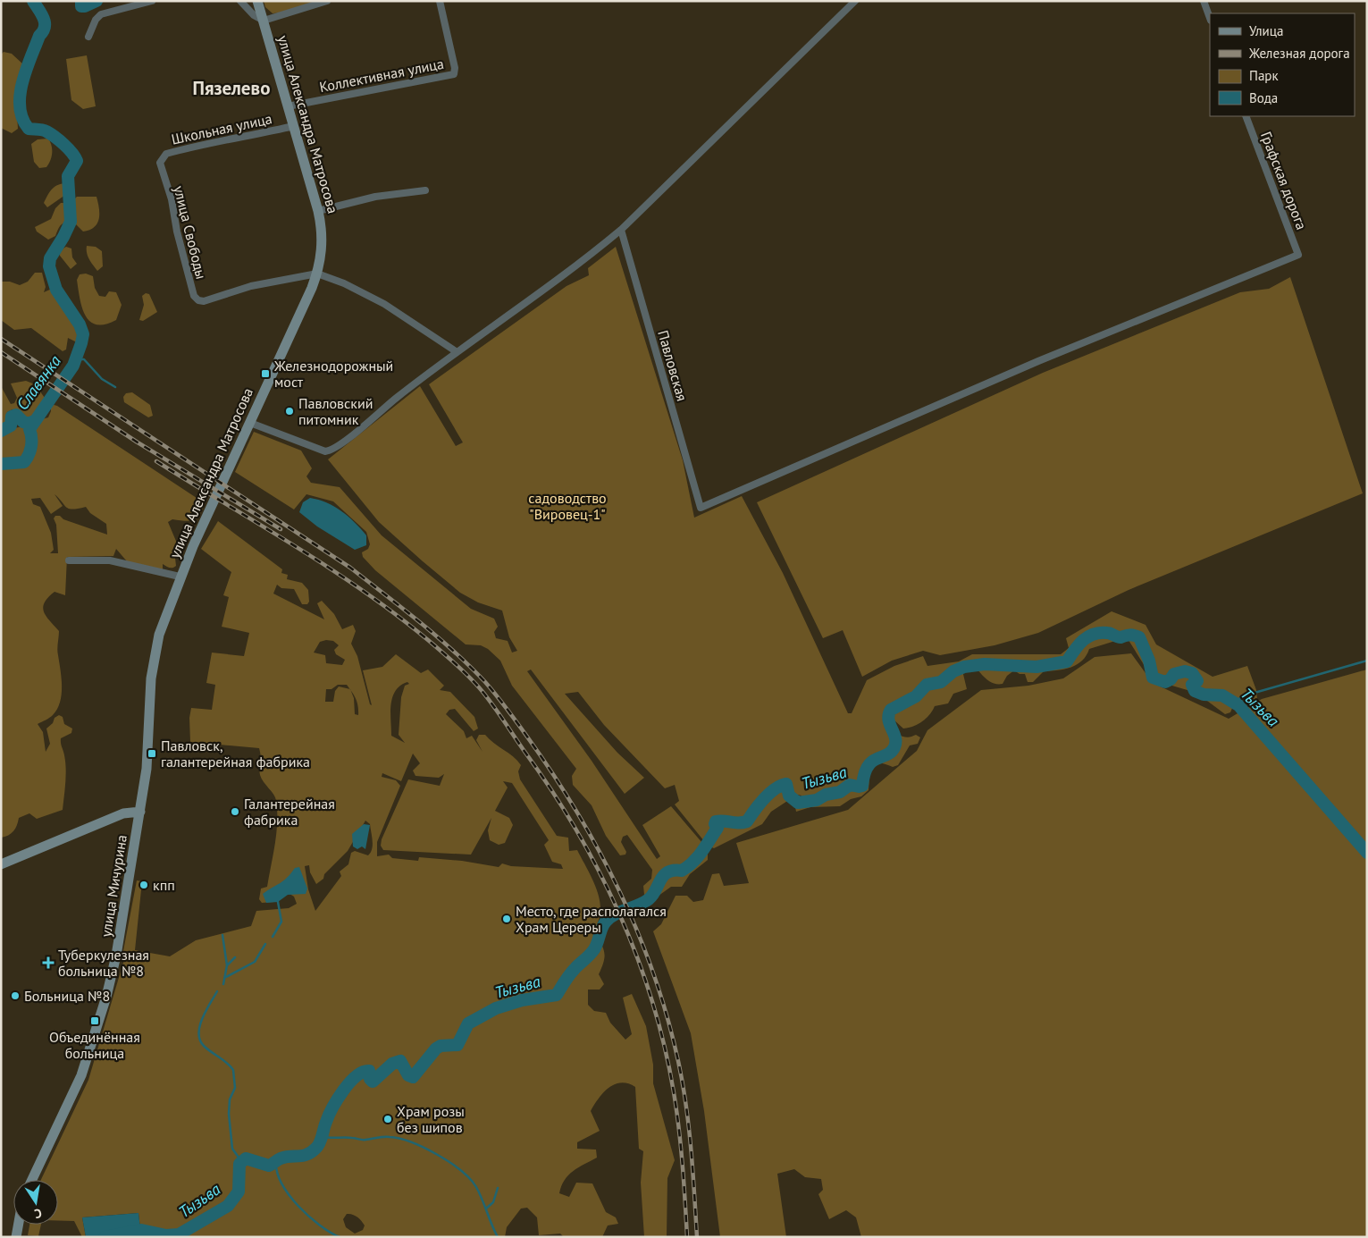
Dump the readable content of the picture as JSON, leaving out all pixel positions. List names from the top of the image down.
{
  "streets": {
    "main road": ["улица Александра Матросова", "улица Мичурина"],
    "street": [
      "Коллективная улица",
      "Школьная улица",
      "Графская дорога",
      "улица Свободы",
      "Павловская"
    ]
  },
  "crossings": [
    ["Коллективная улица", "улица Александра Матросова"],
    ["улица Александра Матросова", "Школьная улица"],
    ["улица Александра Матросова", "улица Свободы"],
    ["улица Александра Матросова", "улица Мичурина"],
    ["Школьная улица", "улица Свободы"],
    ["Графская дорога", "Павловская"]
  ],
  "districts": ["Пязелево"],
  "water": ["Славянка", "Тызьва"],
  "parks": ["садоводство \"Вировец-1\""],
  "places": {
    "transit": ["Железнодорожный мост", "Павловск, галантерейная фабрика", "Объединённая больница"],
    "other": [
      "Павловский питомник",
      "Галантерейная фабрика",
      "кпп",
      "Место, где располагался Храм Цереры",
      "Больница №8",
      "Храм розы без шипов"
    ],
    "health": ["Туберкулезная больница №8"]
  },
  "legend": [
    "Улица",
    "Железная дорога",
    "Парк",
    "Вода"
  ],
  "north": "bottom"
}
